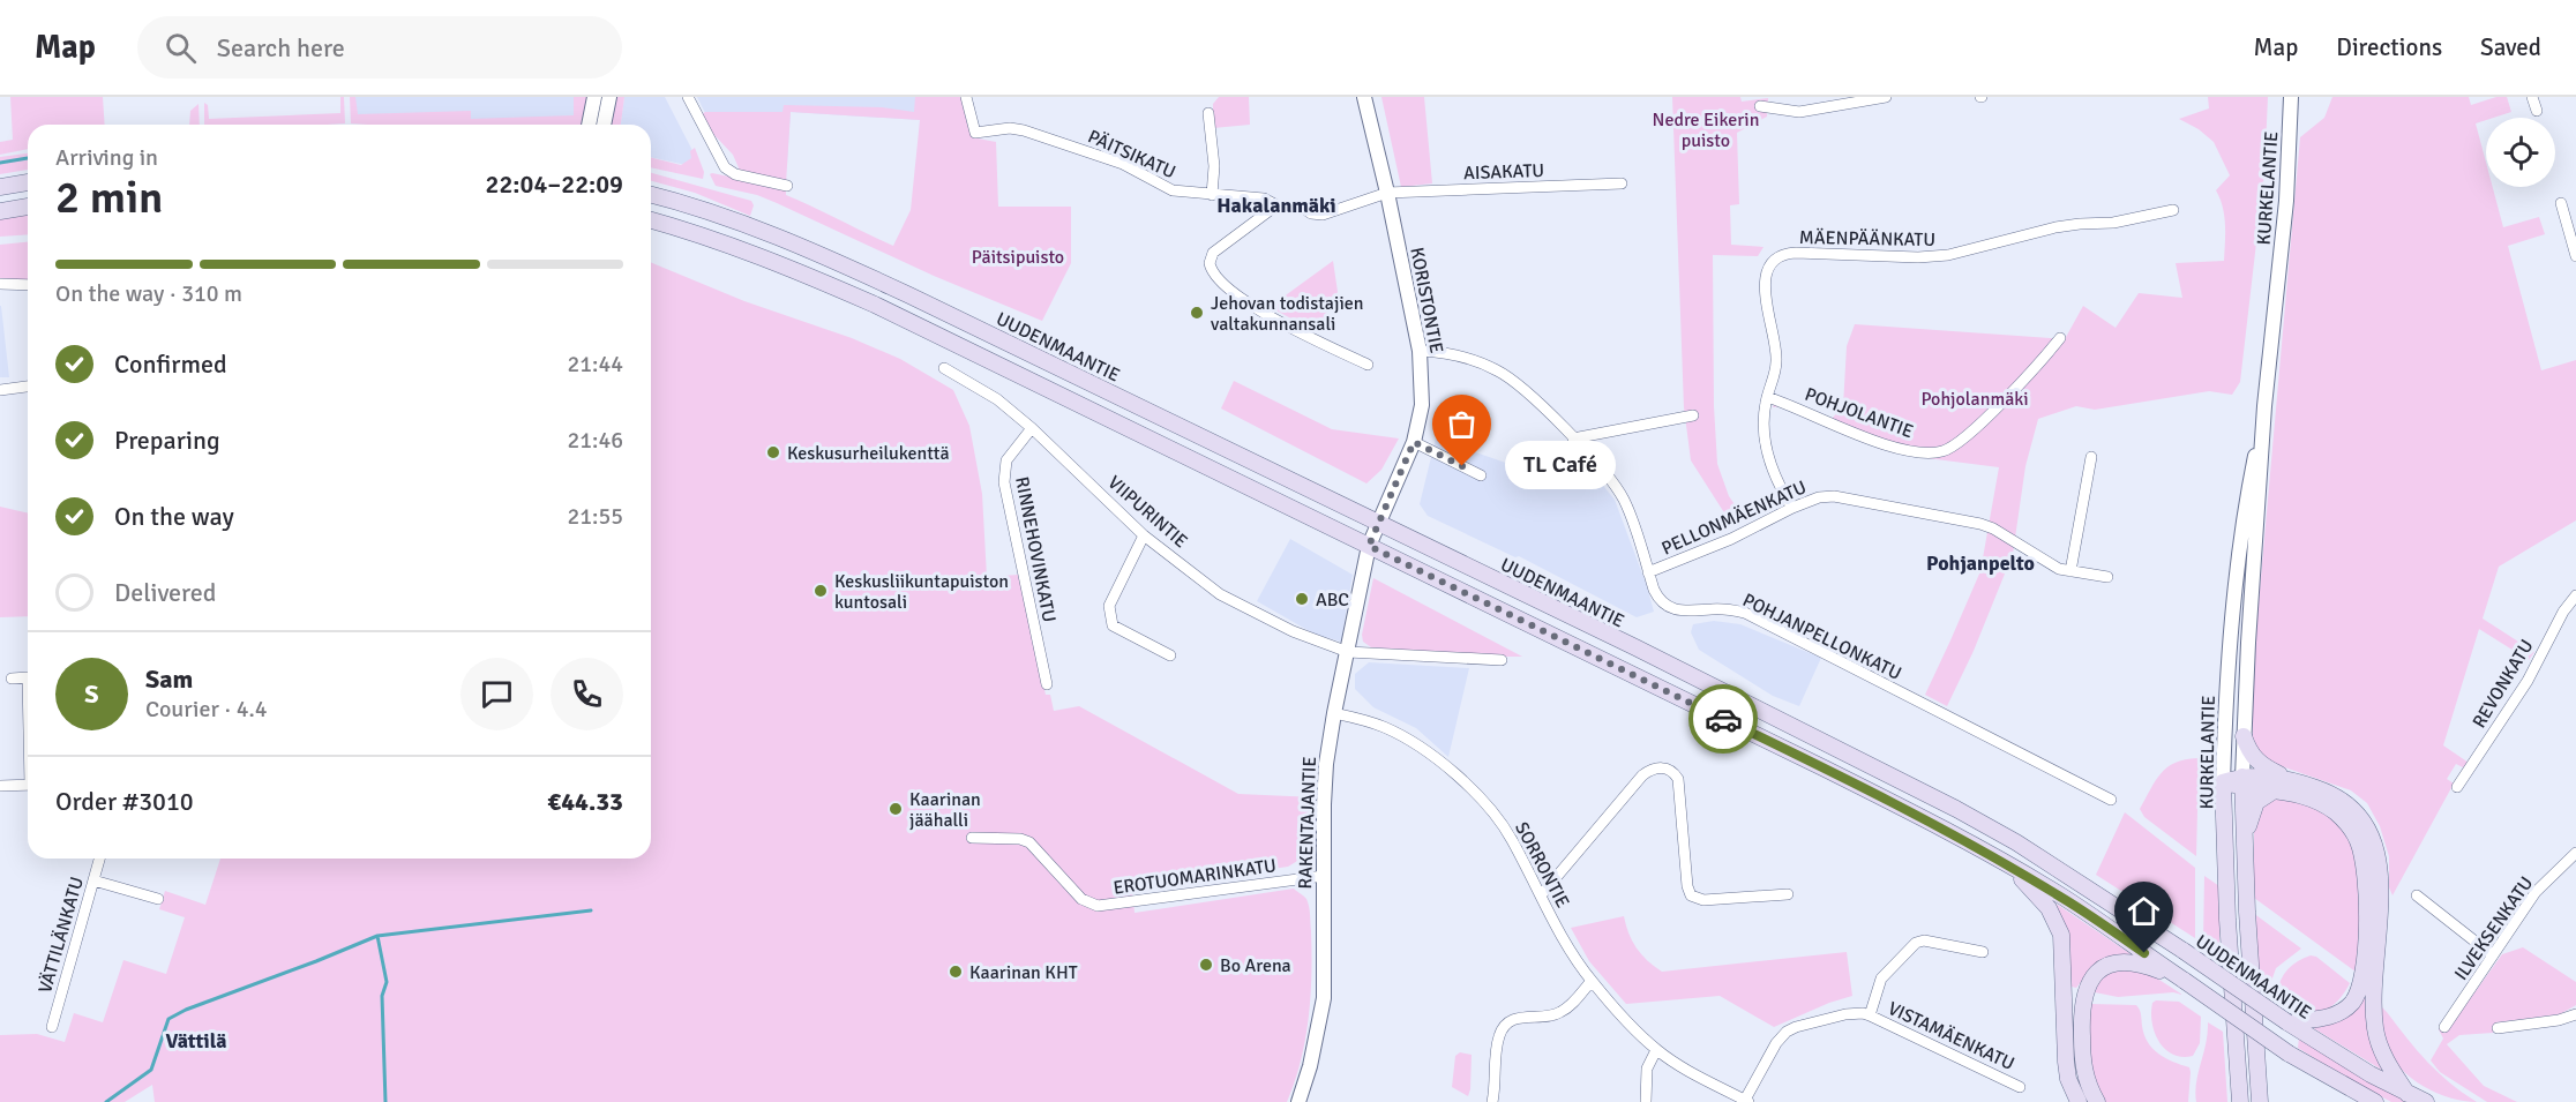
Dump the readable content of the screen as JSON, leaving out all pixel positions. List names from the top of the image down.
{
  "streets": {
    "main road": ["KURKELANTIE", "UUDENMAANTIE"],
    "street": [
      "PÄITSIKATU",
      "AISAKATU",
      "MÄENPÄÄNKATU",
      "KORISTONTIE",
      "POHJOLANTIE",
      "VIIPURINTIE",
      "PELLONMÄENKATU",
      "RINNEHOVINKATU",
      "POHJANPELLONKATU",
      "REVONKATU",
      "RAKENTAJANTIE",
      "SORRONTIE",
      "EROTUOMARINKATU",
      "ILVEKSENKATU",
      "VÄTTILÄNKATU",
      "VISTAMÄENKATU"
    ]
  },
  "crossings": [
    ["PÄITSIKATU", "AISAKATU"],
    ["AISAKATU", "KORISTONTIE"],
    ["MÄENPÄÄNKATU", "POHJOLANTIE"],
    ["MÄENPÄÄNKATU", "PELLONMÄENKATU"],
    ["KORISTONTIE", "UUDENMAANTIE"],
    ["KORISTONTIE", "POHJANPELLONKATU"],
    ["KORISTONTIE", "RAKENTAJANTIE"],
    ["VIIPURINTIE", "RINNEHOVINKATU"],
    ["VIIPURINTIE", "RAKENTAJANTIE"],
    ["PELLONMÄENKATU", "POHJANPELLONKATU"],
    ["RAKENTAJANTIE", "SORRONTIE"],
    ["RAKENTAJANTIE", "EROTUOMARINKATU"],
    ["SORRONTIE", "VISTAMÄENKATU"]
  ],
  "districts": ["Hakalanmäki", "Pohjanpelto", "Vättilä"],
  "parks": ["Nedre Eikerin puisto", "Päitsipuisto", "Pohjolanmäki"],
  "places": [
    "Jehovan todistajien valtakunnansali",
    "Keskusurheilukenttä",
    "TL Café",
    "Keskusliikuntapuiston kuntosali",
    "ABC",
    "Kaarinan jäähalli",
    "Bo Arena",
    "Kaarinan KHT"
  ],
  "page": {
    "header": "Map",
    "search": "Search here",
    "nav": ["Map", "Directions", "Saved"],
    "heading": ["2 min", "Arriving in", "22:04–22:09"],
    "panel": [
      "Sam",
      "Courier · 4.4",
      "Order #3010",
      "€44.33"
    ],
    "bar": "On the way · 310 m",
    "list": [
      ["Confirmed", "21:44"],
      ["Preparing", "21:46"],
      ["On the way", "21:55"],
      "Delivered"
    ],
    "bubble": "TL Café",
    "round": "S"
  }
}
